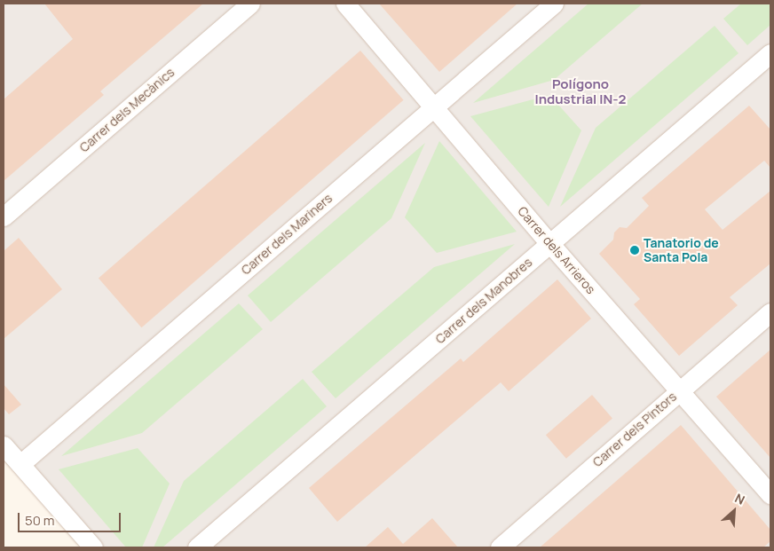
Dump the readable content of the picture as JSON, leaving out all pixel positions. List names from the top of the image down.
{
  "streets": {
    "lane": [
      "Carrer dels Mecànics",
      "Carrer dels Mariners",
      "Carrer dels Arrieros",
      "Carrer dels Manobres",
      "Carrer dels Pintors"
    ]
  },
  "crossings": [
    ["Carrer dels Mariners", "Carrer dels Arrieros"],
    ["Carrer dels Arrieros", "Carrer dels Manobres"],
    ["Carrer dels Arrieros", "Carrer dels Pintors"]
  ],
  "districts": ["Polígono Industrial IN-2"],
  "places": ["Tanatorio de Santa Pola"],
  "scale_bar": "50 m",
  "north": "top right"
}
